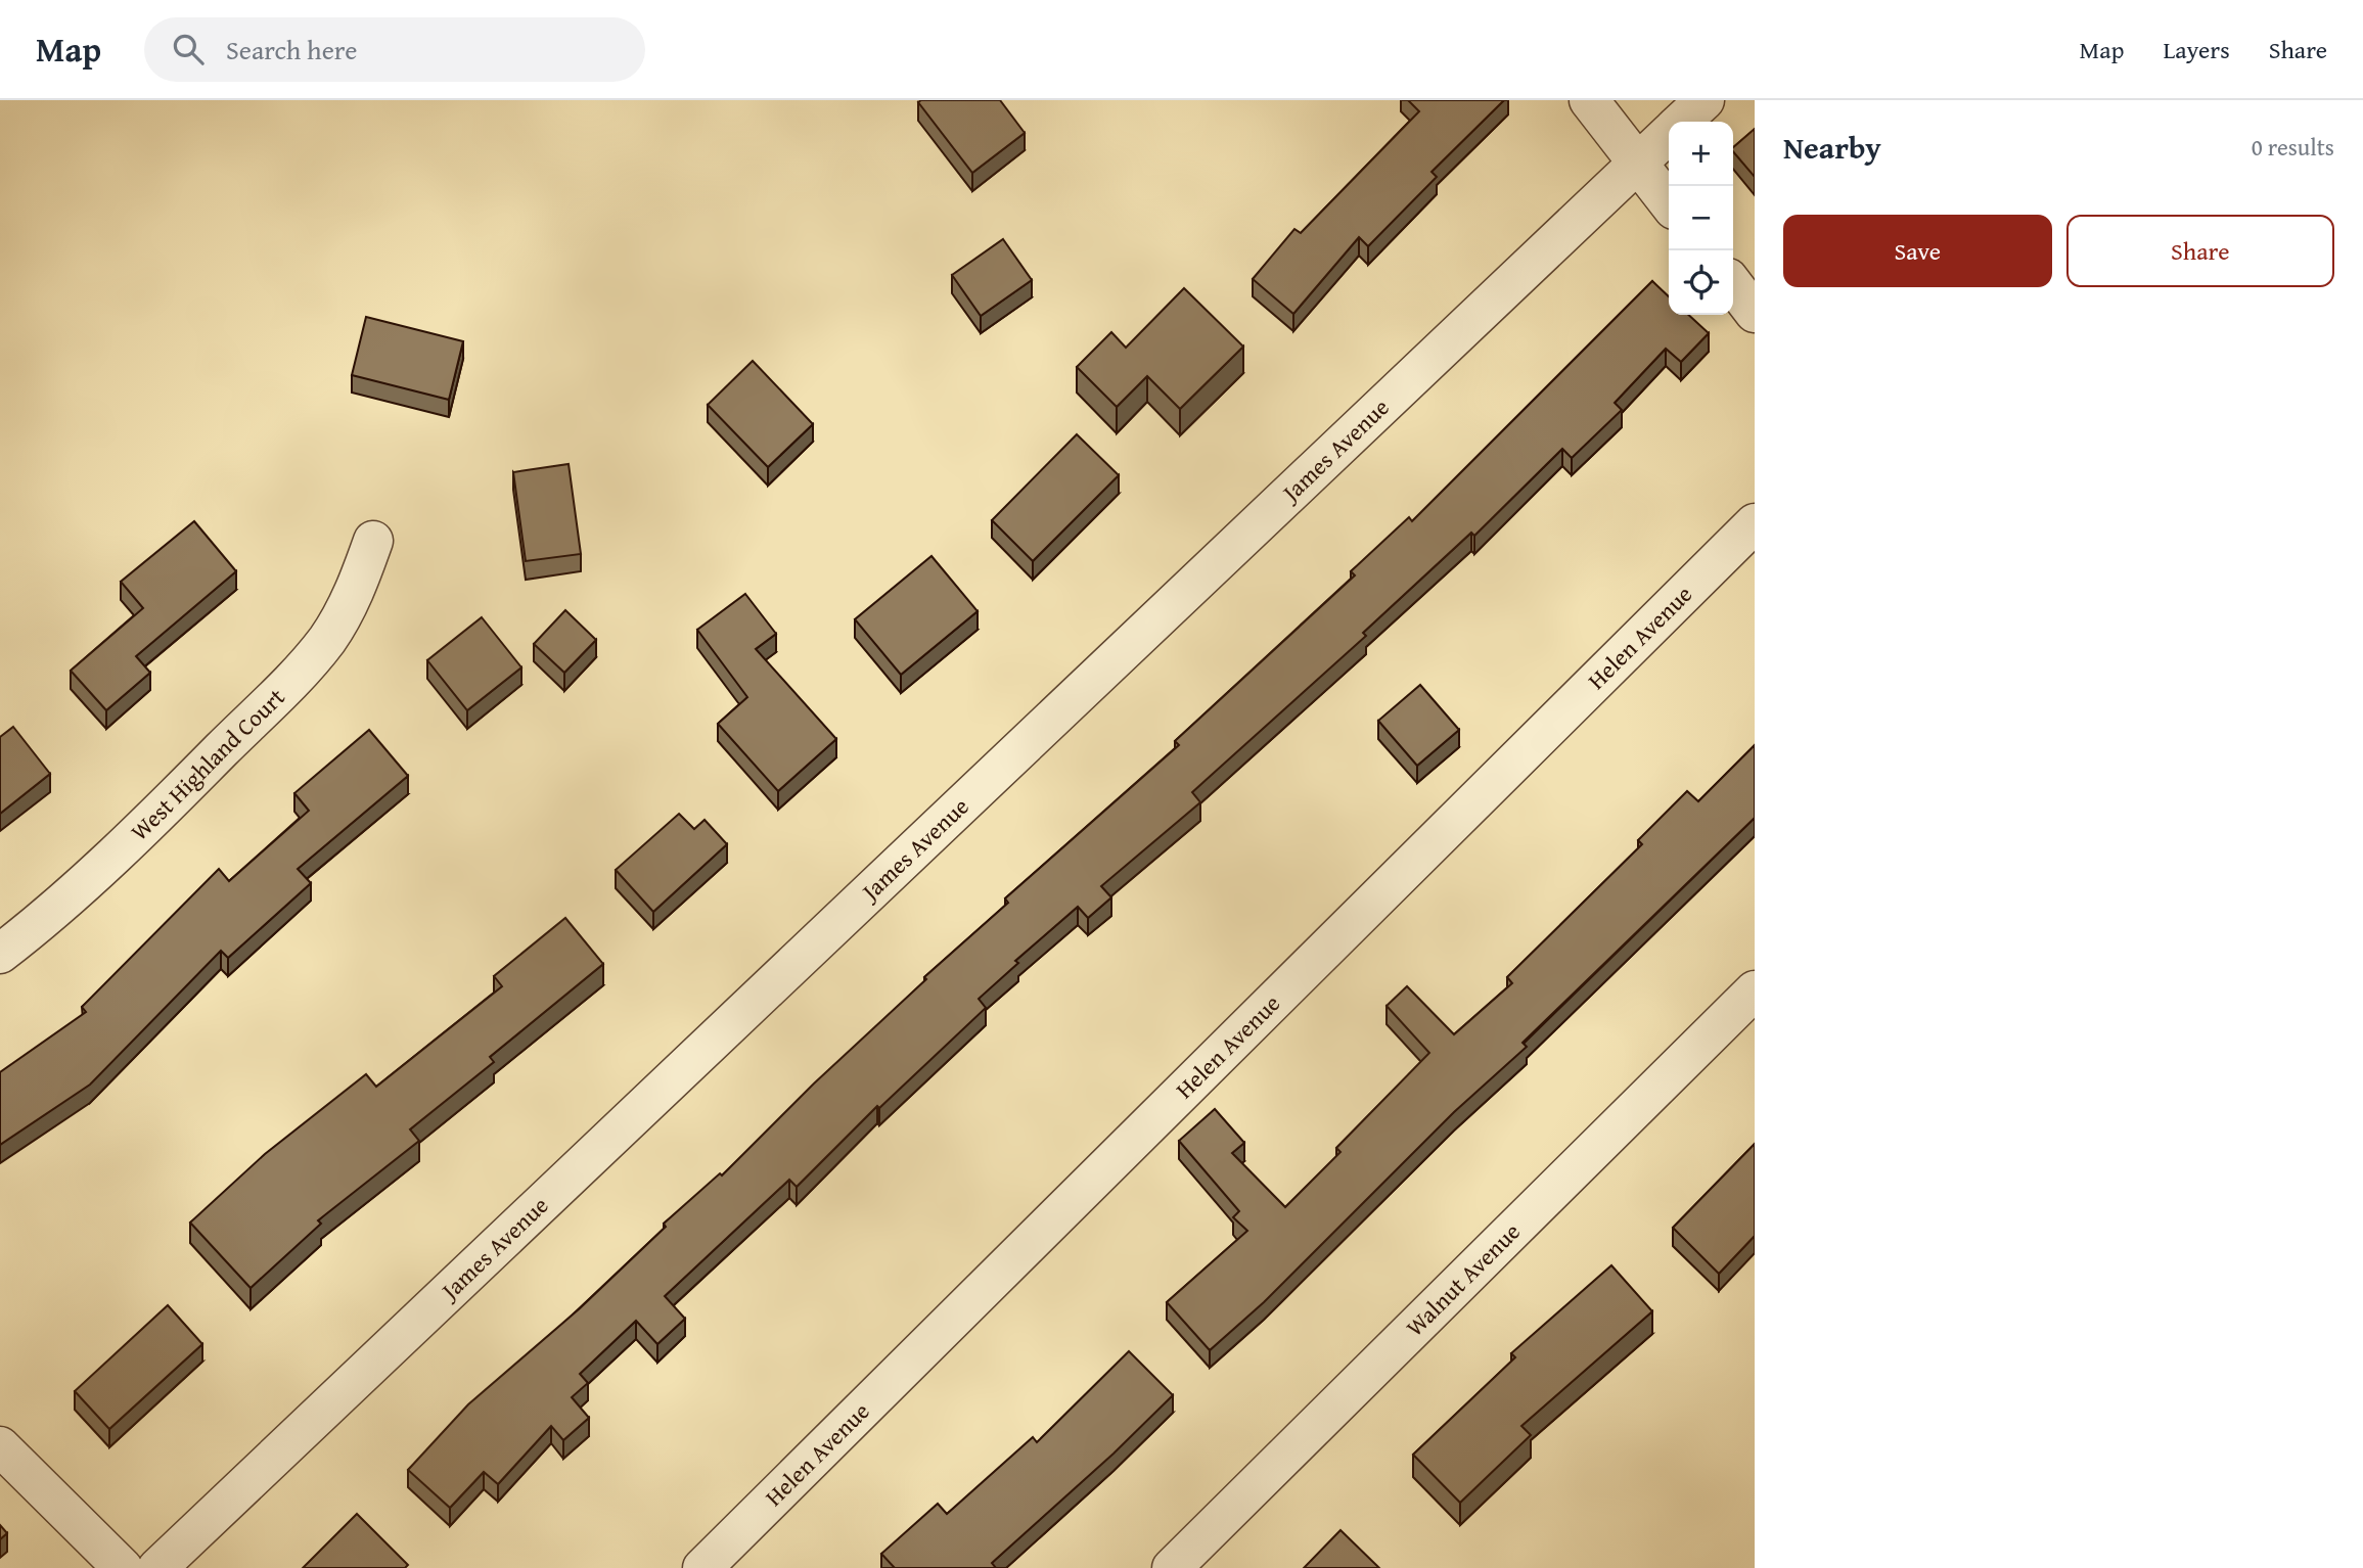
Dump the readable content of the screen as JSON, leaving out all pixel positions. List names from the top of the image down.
{
  "streets": {
    "street": [
      "James Avenue",
      "Helen Avenue",
      "West Highland Court",
      "Walnut Avenue"
    ]
  },
  "page": {
    "header": "Map",
    "search": "Search here",
    "nav": ["Map", "Layers", "Share"],
    "heading": ["Nearby", "0 results"],
    "map_buttons": ["+", "−"],
    "buttons": ["Save", "Share"]
  }
}
